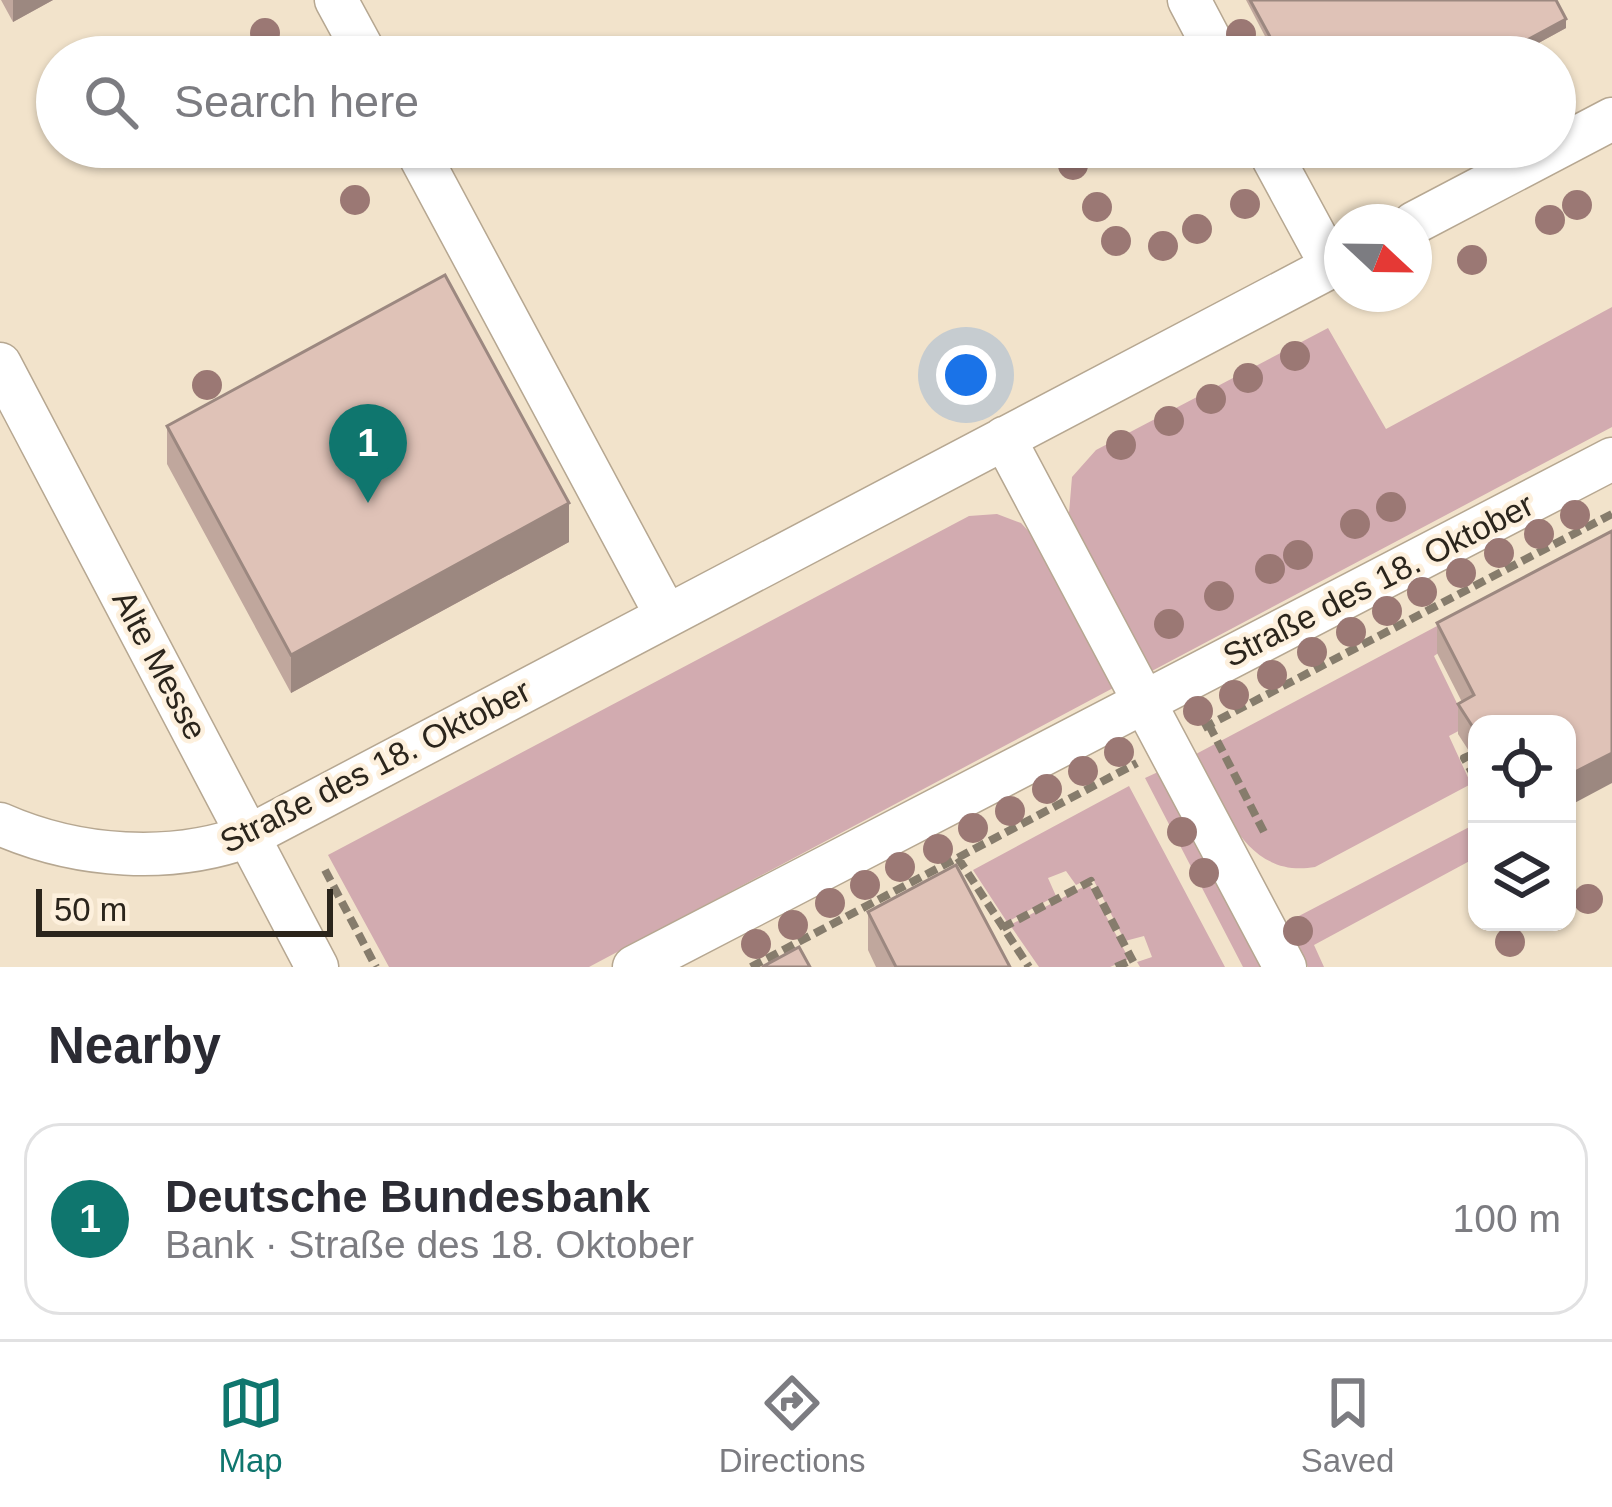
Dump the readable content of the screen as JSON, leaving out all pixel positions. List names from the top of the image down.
{
  "streets": {
    "street": ["Straße des 18. Oktober", "Alte Messe"]
  },
  "crossings": [
    ["Straße des 18. Oktober", "Alte Messe"]
  ],
  "scale_bar": "50 m",
  "north": "right",
  "page": {
    "search": "Search here",
    "pins": "1",
    "scale": "50 m",
    "heading": "Nearby",
    "list": [
      {
        "mark": "1",
        "name": "Deutsche Bundesbank",
        "note": "Bank · Straße des 18. Oktober",
        "value": "100 m"
      }
    ],
    "nav": ["Map", "Directions", "Saved"]
  }
}
